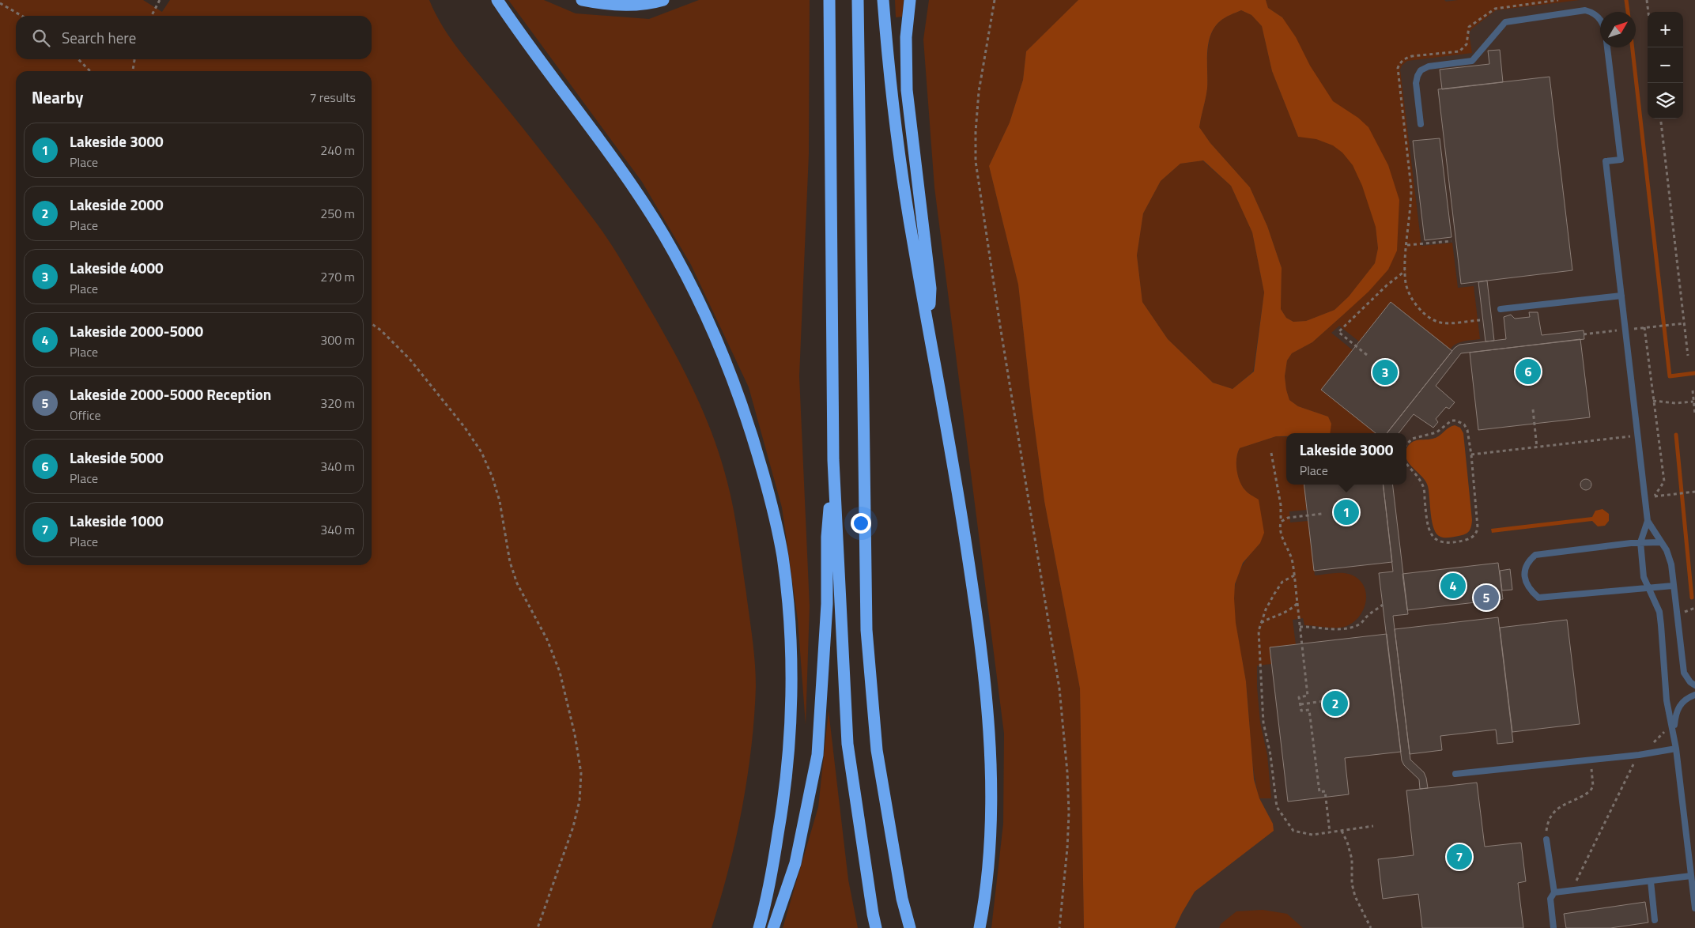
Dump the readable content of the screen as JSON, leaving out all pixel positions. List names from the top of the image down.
{
  "north": "top right",
  "page": {
    "map_buttons": ["+", "−"],
    "search": "Search here",
    "heading": ["Nearby", "7 results"],
    "list": [
      {
        "mark": "1",
        "name": "Lakeside 3000",
        "note": "Place",
        "value": "240 m"
      },
      {
        "mark": "2",
        "name": "Lakeside 2000",
        "note": "Place",
        "value": "250 m"
      },
      {
        "mark": "3",
        "name": "Lakeside 4000",
        "note": "Place",
        "value": "270 m"
      },
      {
        "mark": "4",
        "name": "Lakeside 2000-5000",
        "note": "Place",
        "value": "300 m"
      },
      {
        "mark": "5",
        "name": "Lakeside 2000-5000 Reception",
        "note": "Office",
        "value": "320 m"
      },
      {
        "mark": "6",
        "name": "Lakeside 5000",
        "note": "Place",
        "value": "340 m"
      },
      {
        "mark": "7",
        "name": "Lakeside 1000",
        "note": "Place",
        "value": "340 m"
      }
    ],
    "pins": [
      "6",
      "3",
      "1",
      "4",
      "5",
      "2",
      "7"
    ],
    "popup": ["Lakeside 3000", "Place"]
  }
}
